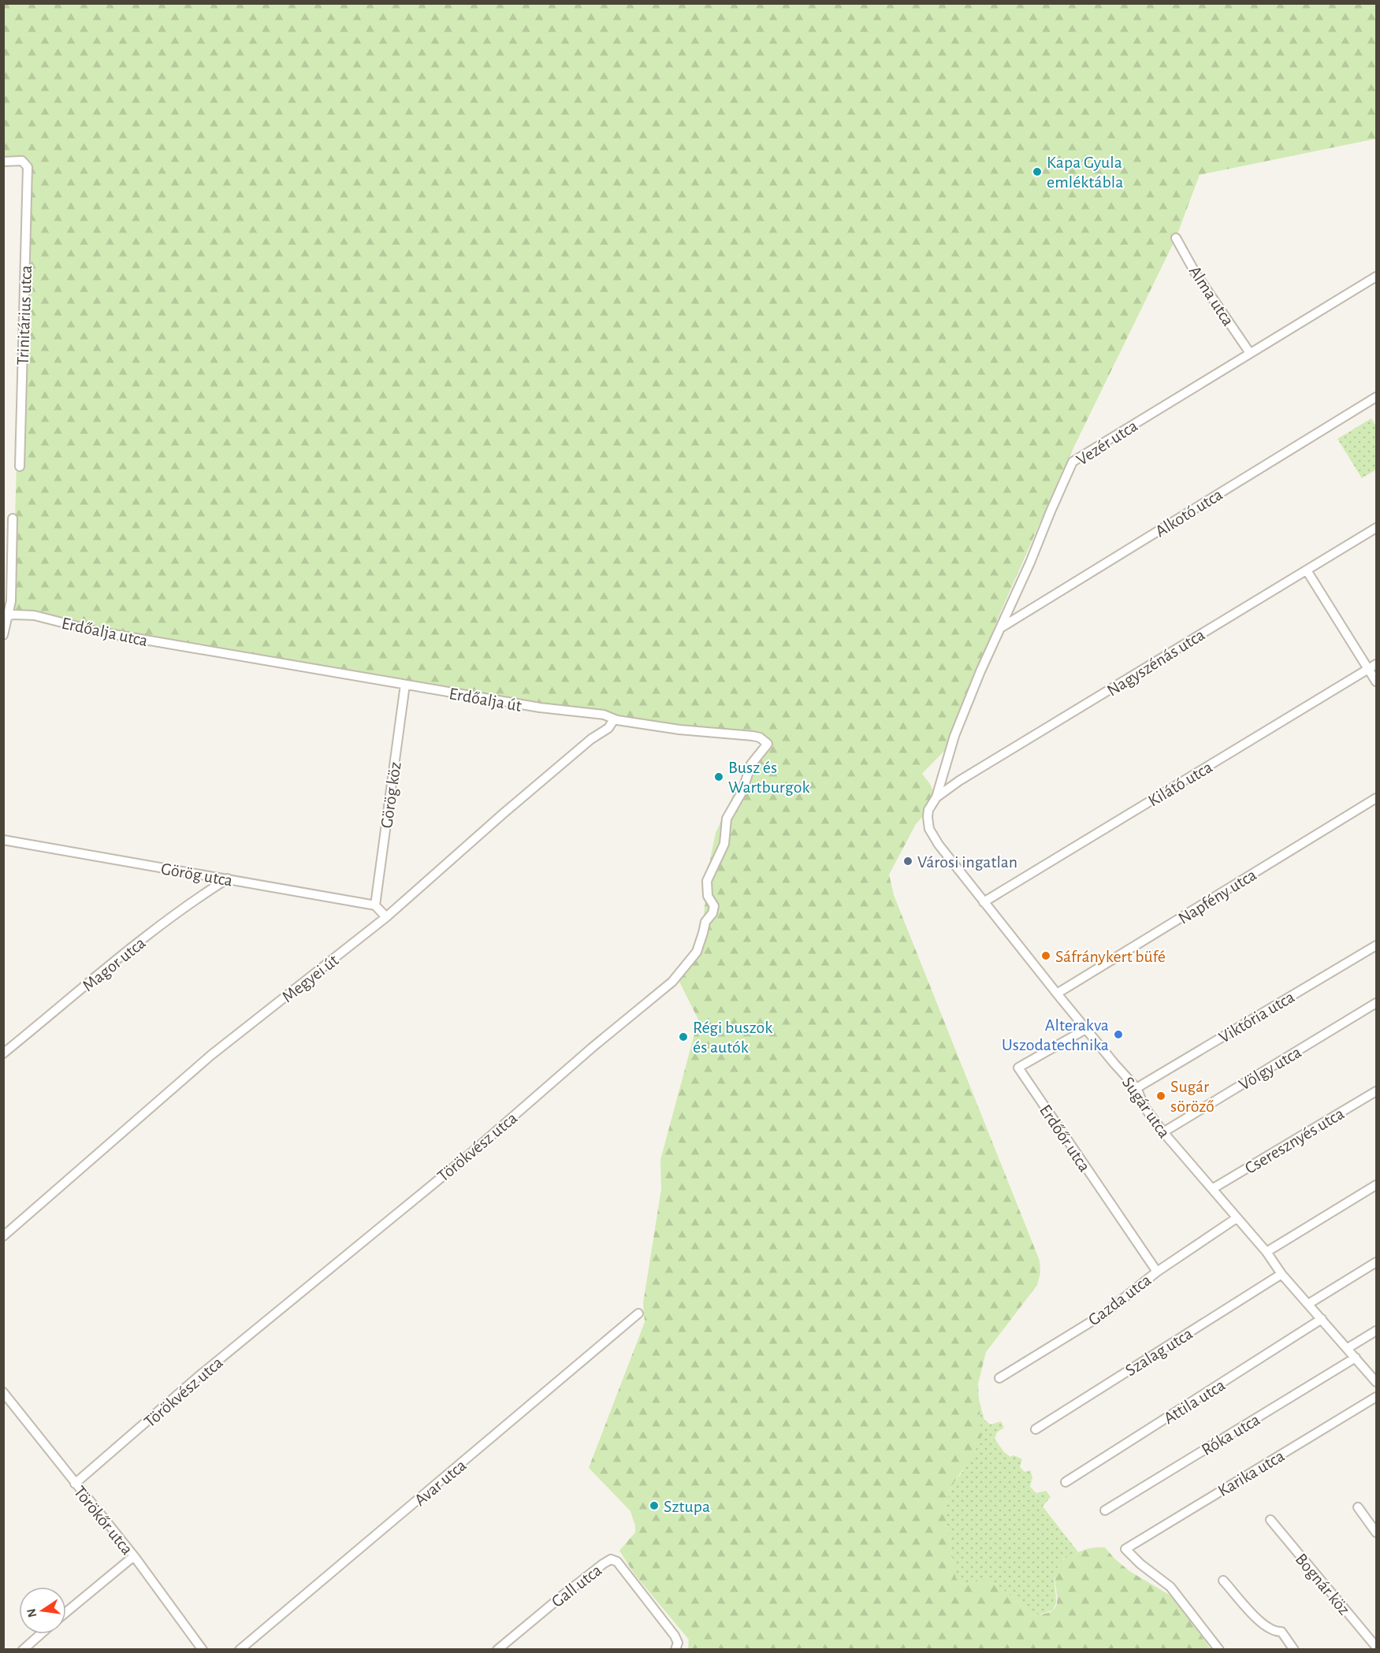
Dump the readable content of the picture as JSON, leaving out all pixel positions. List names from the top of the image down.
{
  "streets": {
    "street": [
      "Alma utca",
      "Trinitárius utca",
      "Vezér utca",
      "Alkotó utca",
      "Erdőalja utca",
      "Nagyszénás utca",
      "Erdőalja út",
      "Kilátó utca",
      "Görög köz",
      "Görög utca",
      "Napfény utca",
      "Magor utca",
      "Megyei út",
      "Viktória utca",
      "Völgy utca",
      "Sugár utca",
      "Erdőőr utca",
      "Cseresznyés utca",
      "Törökvész utca",
      "Gazda utca",
      "Szalag utca",
      "Attila utca",
      "Róka utca",
      "Karika utca",
      "Avar utca",
      "Törökőr utca",
      "Bognár köz",
      "Gall utca"
    ]
  },
  "crossings": [
    ["Alma utca", "Vezér utca"],
    ["Vezér utca", "Alkotó utca"],
    ["Vezér utca", "Nagyszénás utca"],
    ["Vezér utca", "Sugár utca"],
    ["Erdőalja utca", "Erdőalja út"],
    ["Nagyszénás utca", "Sugár utca"],
    ["Erdőalja út", "Görög köz"],
    ["Erdőalja út", "Megyei út"],
    ["Erdőalja út", "Törökvész utca"],
    ["Kilátó utca", "Sugár utca"],
    ["Görög köz", "Görög utca"],
    ["Görög utca", "Magor utca"],
    ["Napfény utca", "Sugár utca"],
    ["Viktória utca", "Sugár utca"],
    ["Völgy utca", "Sugár utca"],
    ["Sugár utca", "Erdőőr utca"],
    ["Sugár utca", "Cseresznyés utca"],
    ["Sugár utca", "Gazda utca"],
    ["Sugár utca", "Szalag utca"],
    ["Sugár utca", "Attila utca"],
    ["Sugár utca", "Róka utca"],
    ["Erdőőr utca", "Gazda utca"],
    ["Törökvész utca", "Törökőr utca"]
  ],
  "places": [
    "Kapa Gyula emléktábla",
    "Busz és Wartburgok",
    "Városi ingatlan",
    "Sáfránykert büfé",
    "Alterakva Uszodatechnika",
    "Régi buszok és autók",
    "Sugár söröző",
    "Sztupa"
  ],
  "north": "left"
}
